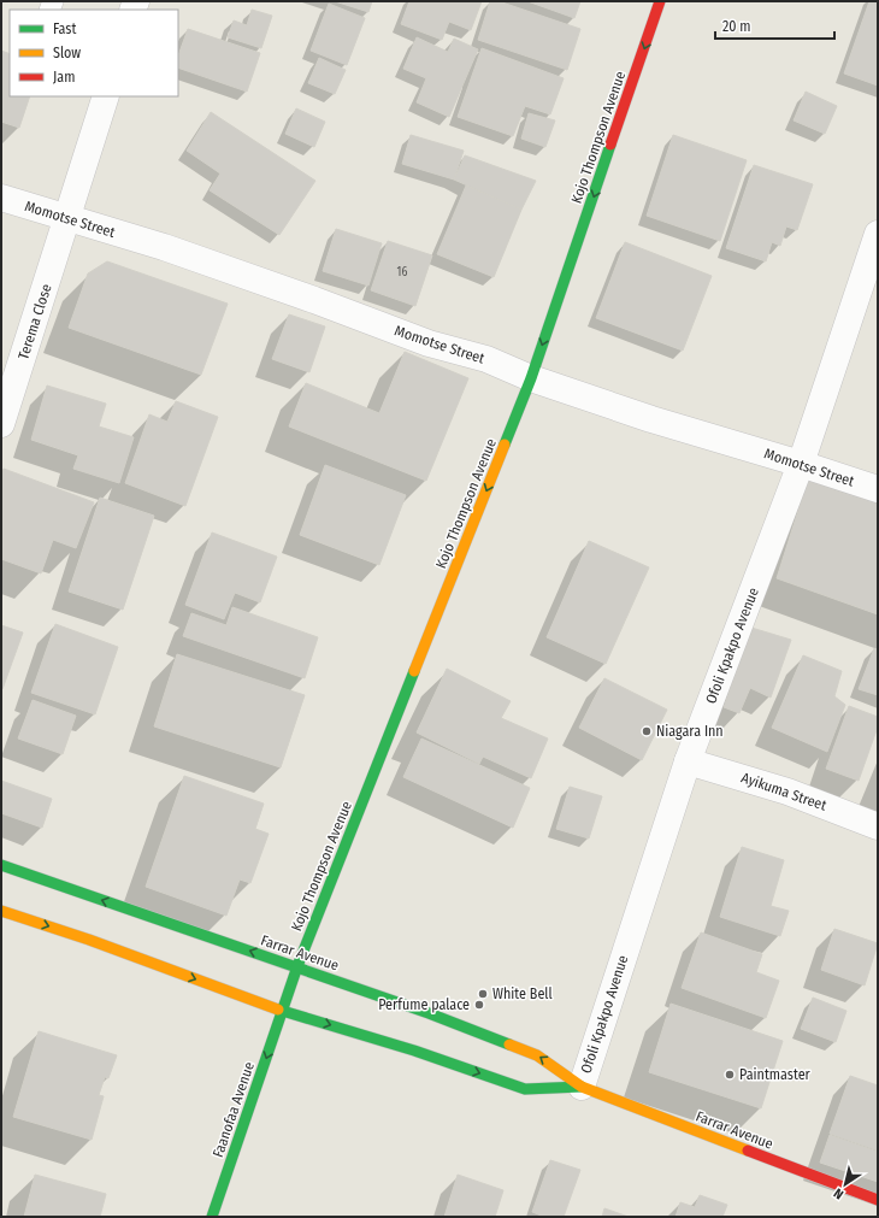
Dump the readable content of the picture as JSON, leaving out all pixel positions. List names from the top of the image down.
{
  "streets": {
    "main road": ["Kojo Thompson Avenue", "Farrar Avenue", "Faanofaa Avenue"],
    "street": [
      "Momotse Street",
      "Terema Close",
      "Ofoli Kpakpo Avenue",
      "Ayikuma Street"
    ]
  },
  "crossings": [
    ["Kojo Thompson Avenue", "Momotse Street"],
    ["Kojo Thompson Avenue", "Farrar Avenue"],
    ["Kojo Thompson Avenue", "Faanofaa Avenue"],
    ["Momotse Street", "Terema Close"],
    ["Momotse Street", "Ofoli Kpakpo Avenue"],
    ["Ofoli Kpakpo Avenue", "Ayikuma Street"],
    ["Ofoli Kpakpo Avenue", "Farrar Avenue"],
    ["Farrar Avenue", "Faanofaa Avenue"]
  ],
  "one_way": ["Kojo Thompson Avenue", "Faanofaa Avenue"],
  "places": [
    "Niagara Inn",
    "White Bell",
    "Perfume palace",
    "Paintmaster"
  ],
  "house_numbers": ["16"],
  "legend": ["Fast", "Slow", "Jam"],
  "scale_bar": "20 m",
  "north": "bottom left"
}
